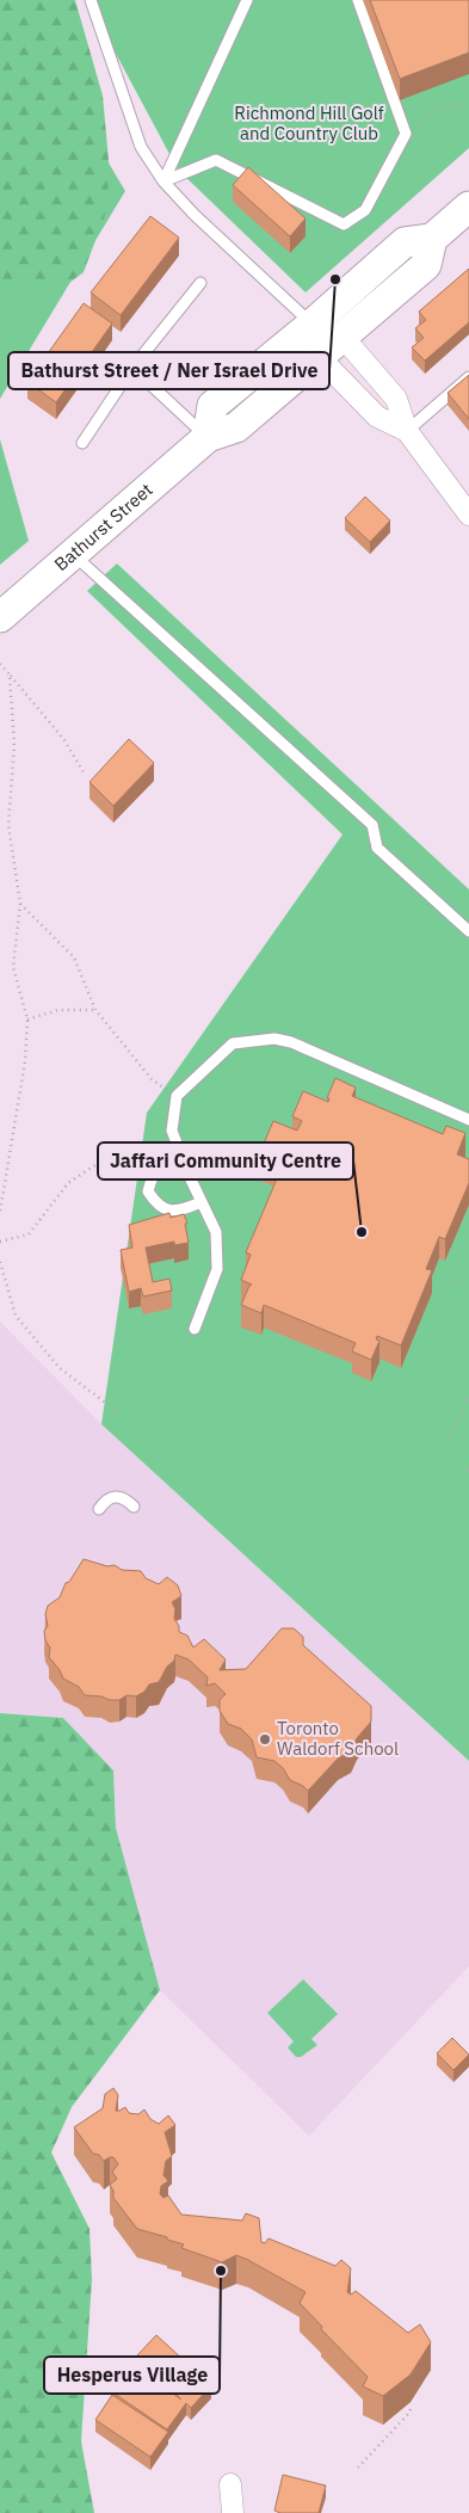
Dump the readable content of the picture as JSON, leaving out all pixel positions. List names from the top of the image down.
{
  "streets": {
    "main road": ["Bathurst Street"]
  },
  "parks": ["Richmond Hill Golf and Country Club"],
  "places": [
    "Bathurst Street / Ner Israel Drive",
    "Jaffari Community Centre",
    "Toronto Waldorf School",
    "Hesperus Village"
  ]
}
